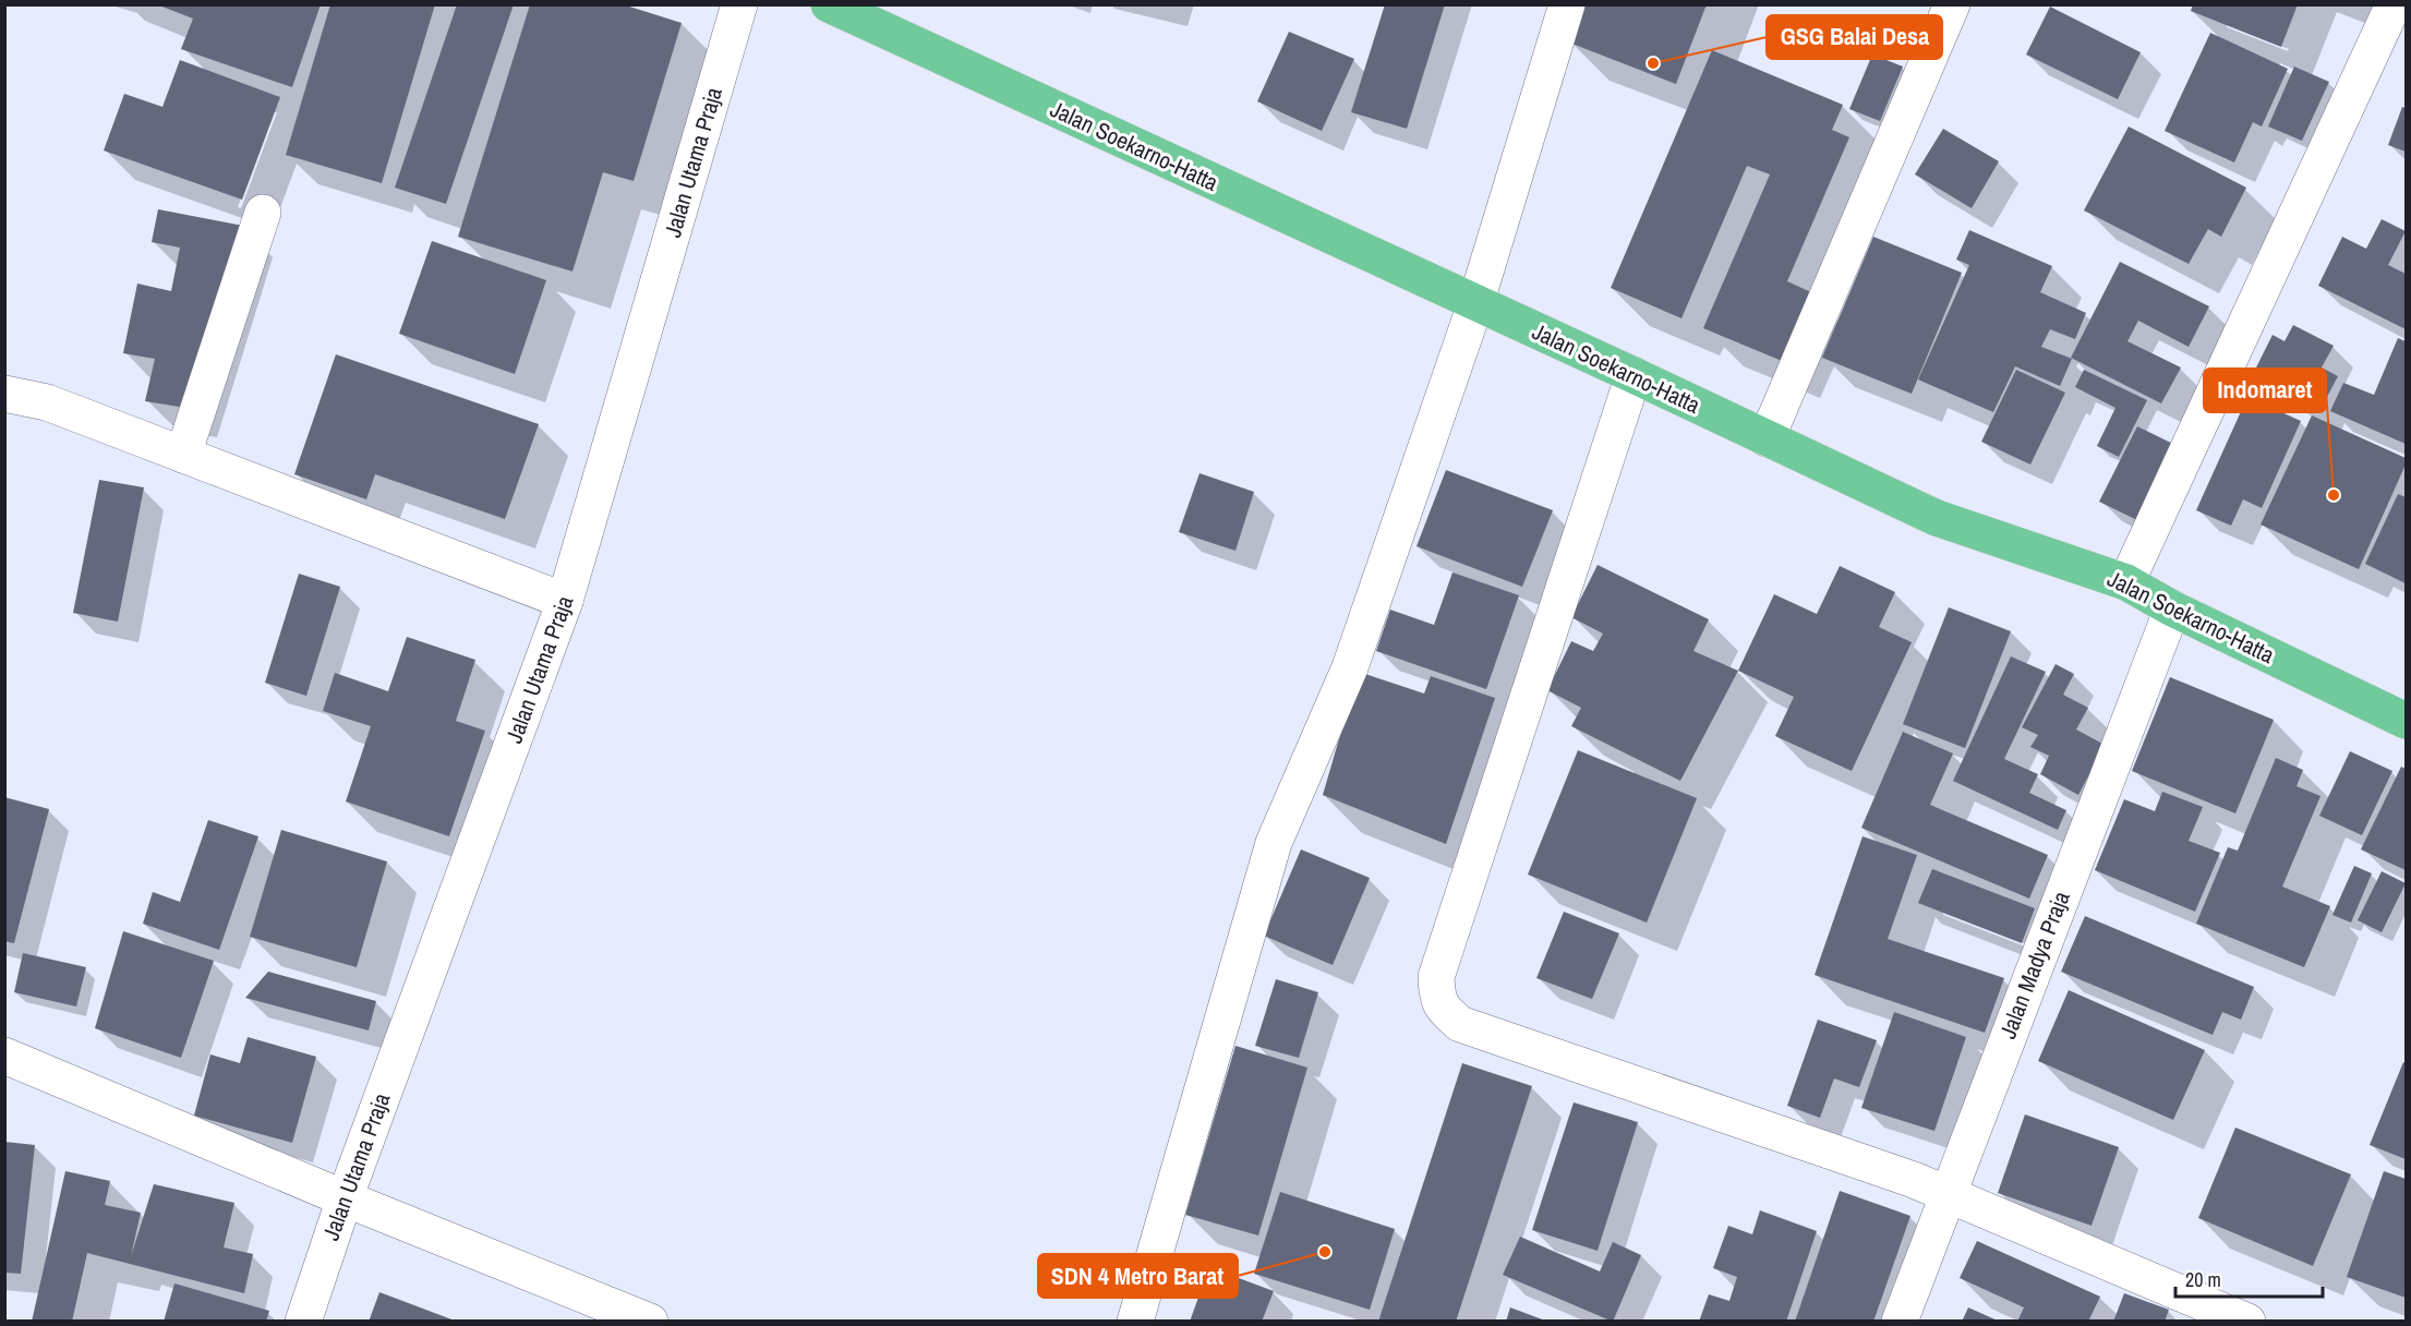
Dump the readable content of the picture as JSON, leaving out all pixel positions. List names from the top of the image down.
{
  "streets": {
    "main road": ["Jalan Soekarno-Hatta"],
    "street": ["Jalan Utama Praja", "Jalan Madya Praja"]
  },
  "crossings": [
    ["Jalan Soekarno-Hatta", "Jalan Madya Praja"]
  ],
  "places": ["GSG Balai Desa", "Indomaret", "SDN 4 Metro Barat"],
  "scale_bar": "20 m"
}
